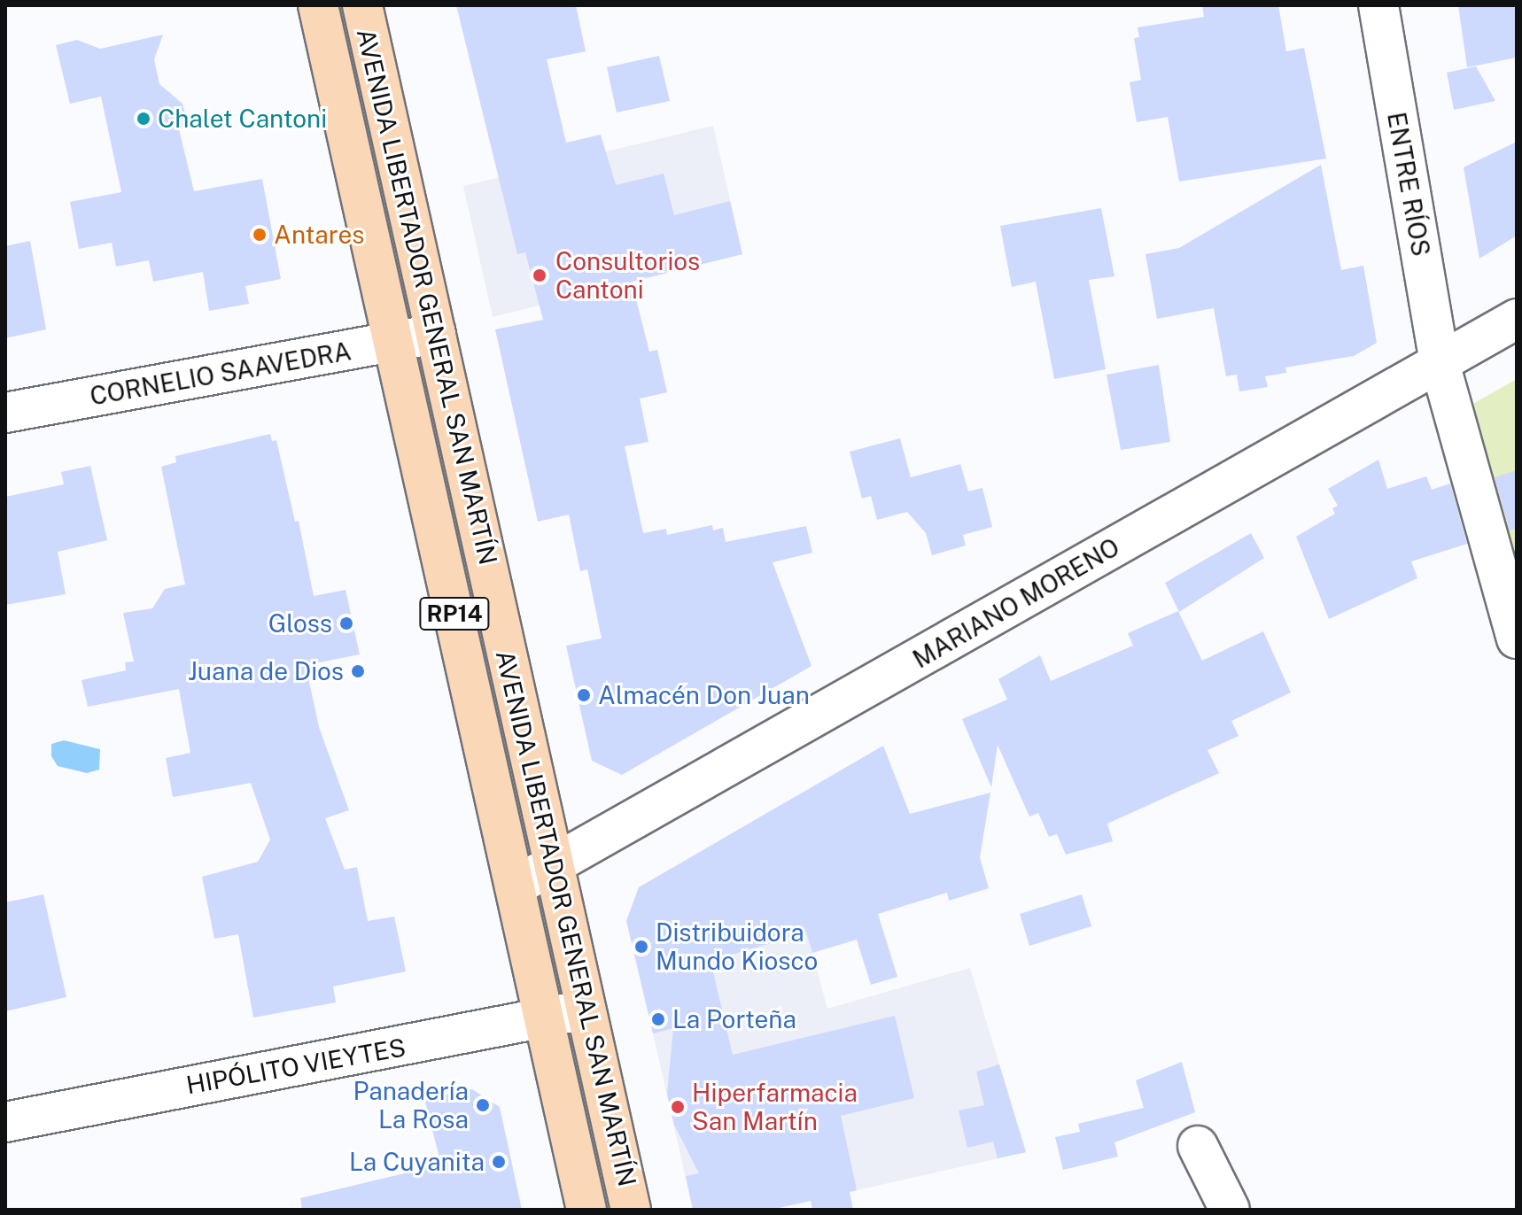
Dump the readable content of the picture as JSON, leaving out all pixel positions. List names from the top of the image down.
{
  "streets": {
    "main road": ["AVENIDA LIBERTADOR GENERAL SAN MARTÍN", "RP14"],
    "street": [
      "ENTRE RÍOS",
      "CORNELIO SAAVEDRA",
      "MARIANO MORENO",
      "HIPÓLITO VIEYTES"
    ]
  },
  "crossings": [
    ["ENTRE RÍOS", "MARIANO MORENO"],
    ["AVENIDA LIBERTADOR GENERAL SAN MARTÍN", "CORNELIO SAAVEDRA"],
    ["AVENIDA LIBERTADOR GENERAL SAN MARTÍN", "MARIANO MORENO"],
    ["AVENIDA LIBERTADOR GENERAL SAN MARTÍN", "HIPÓLITO VIEYTES"]
  ],
  "places": [
    "Chalet Cantoni",
    "Antares",
    "Consultorios Cantoni",
    "Gloss",
    "Juana de Dios",
    "Almacén Don Juan",
    "Distribuidora Mundo Kiosco",
    "La Porteña",
    "Panadería La Rosa",
    "Hiperfarmacia San Martín",
    "La Cuyanita"
  ]
}
